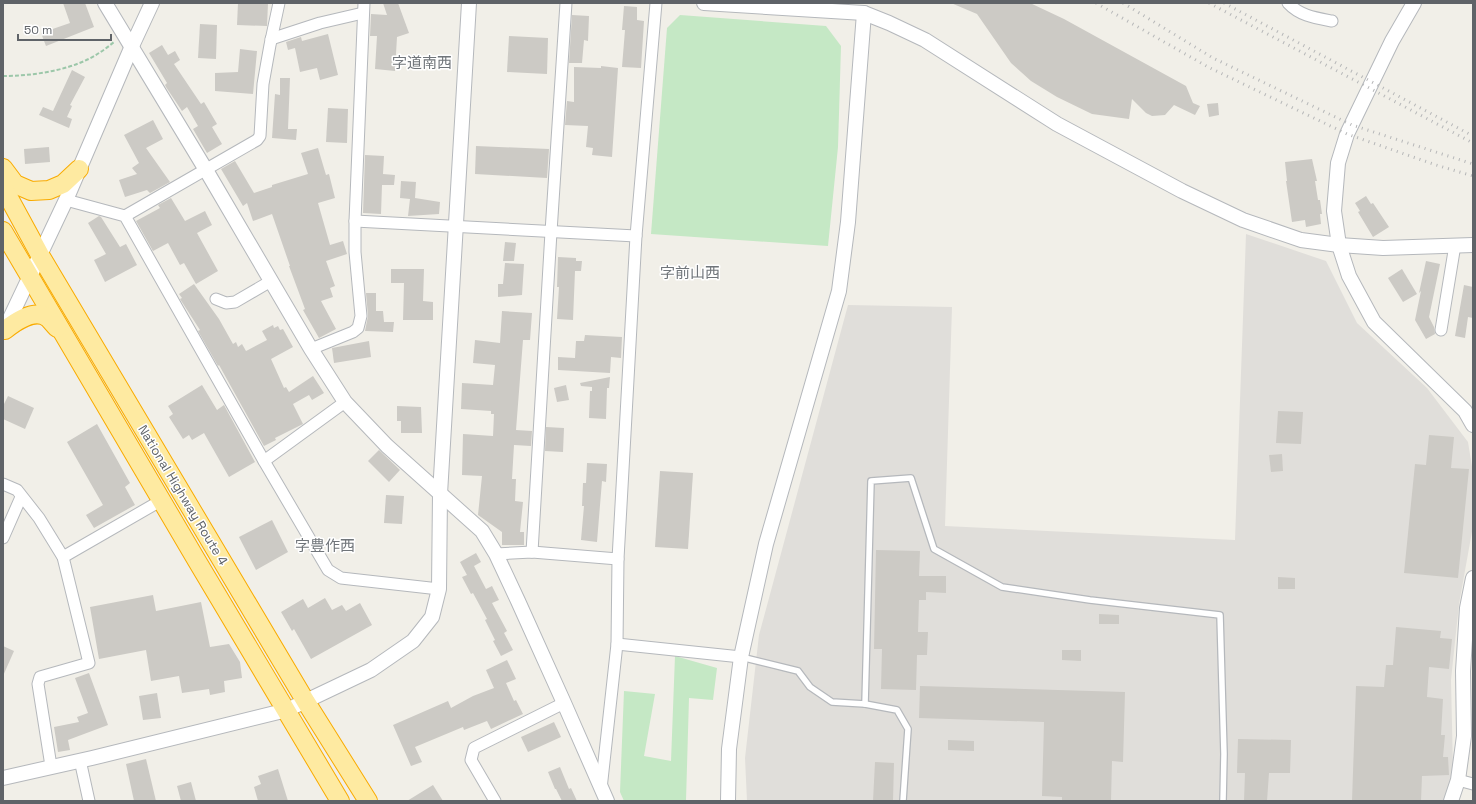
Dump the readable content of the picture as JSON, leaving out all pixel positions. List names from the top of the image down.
{
  "streets": {
    "highway": ["National Highway Route 4"]
  },
  "districts": ["字道南西", "字前山西", "字豊作西"],
  "scale_bar": "50 m"
}
